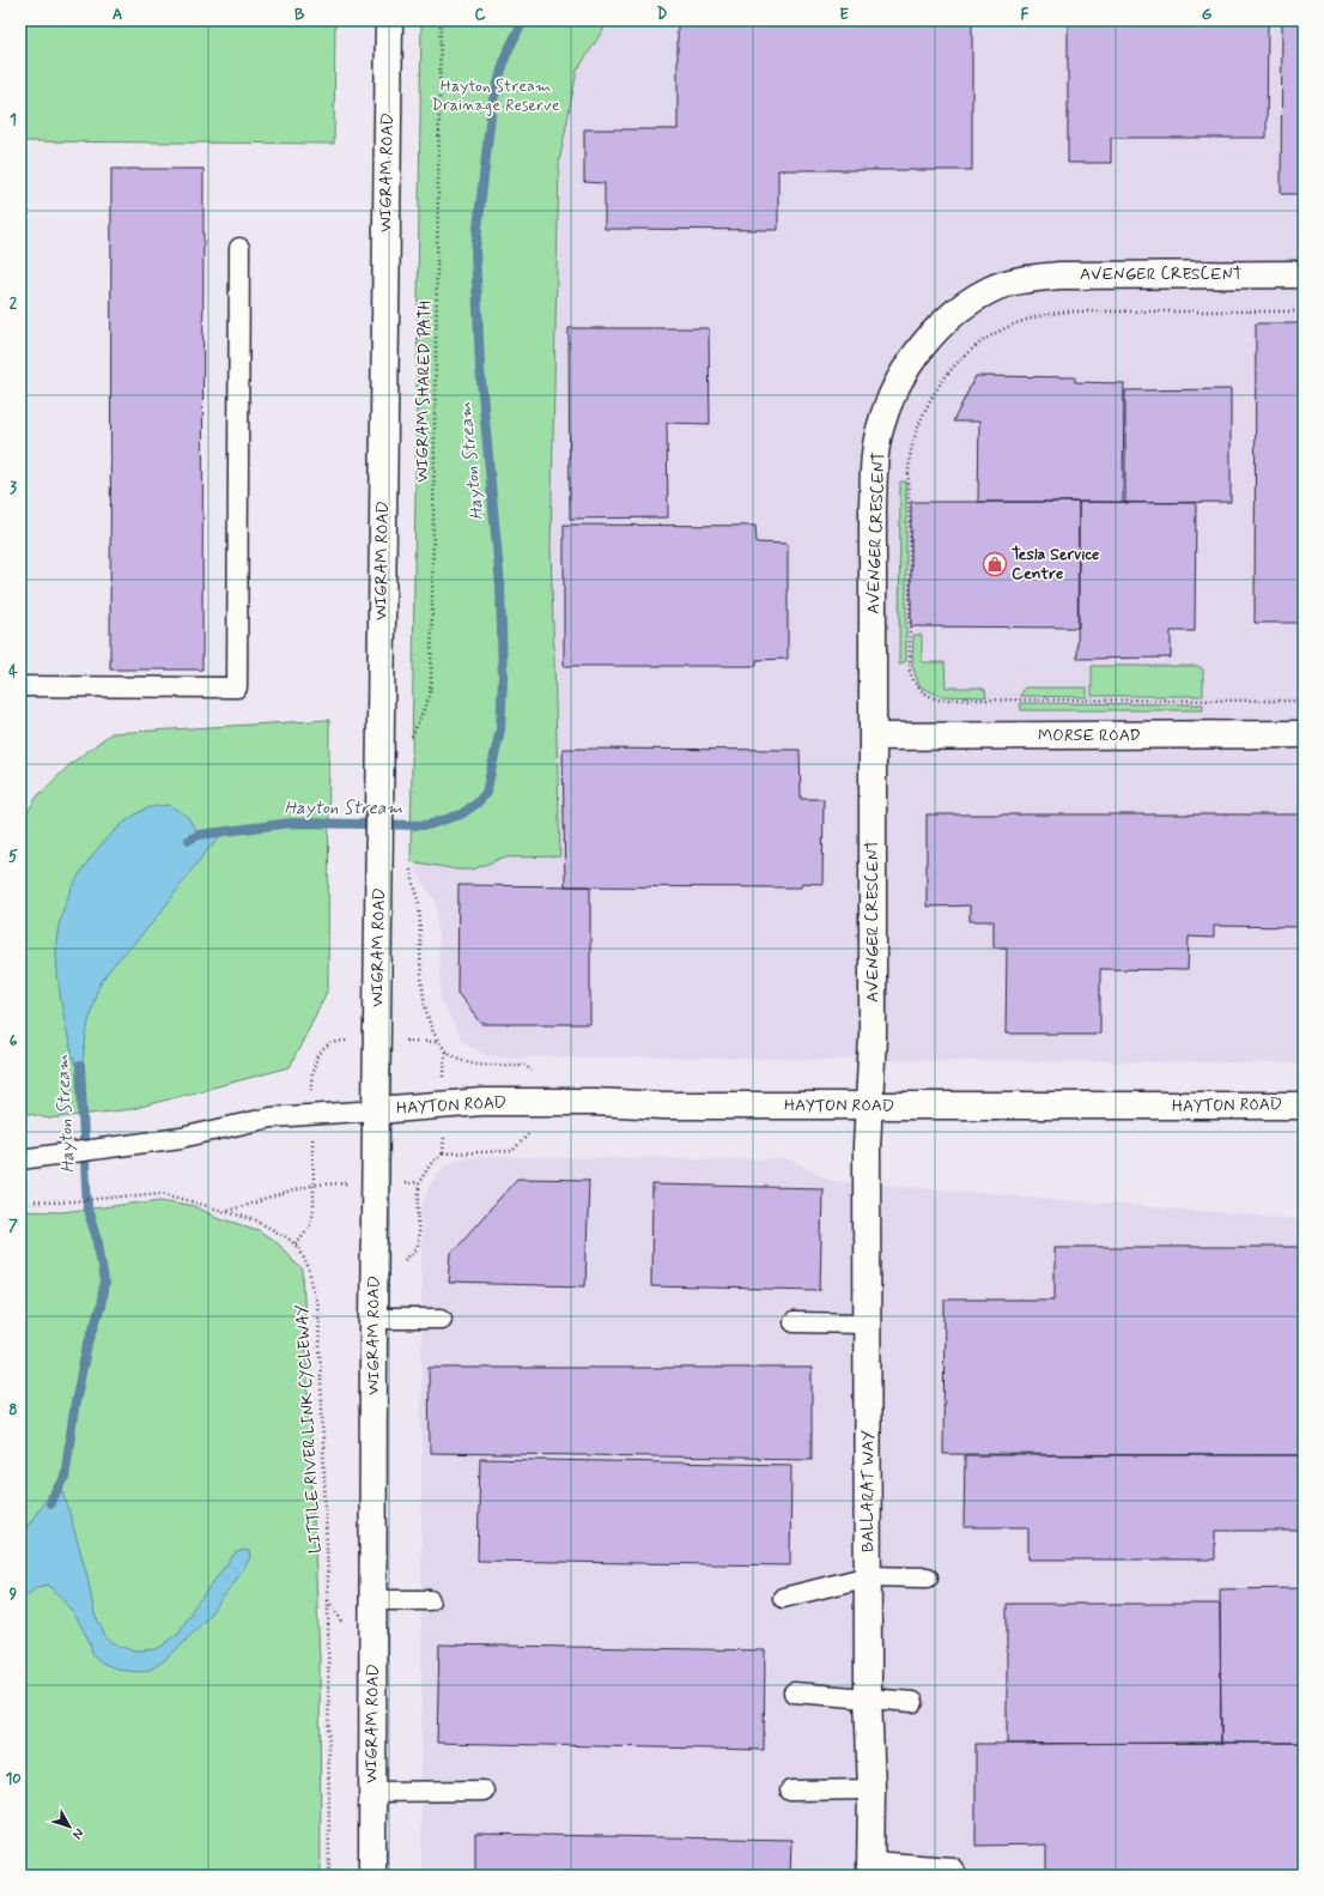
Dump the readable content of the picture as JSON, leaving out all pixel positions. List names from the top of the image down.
{
  "streets": {
    "street": [
      "WIGRAM ROAD",
      "AVENGER CRESCENT",
      "MORSE ROAD",
      "HAYTON ROAD",
      "BALLARAT WAY"
    ],
    "path": ["WIGRAM SHARED PATH", "LITTLE RIVER LINK CYCLEWAY"]
  },
  "crossings": [
    ["WIGRAM ROAD", "HAYTON ROAD"],
    ["AVENGER CRESCENT", "MORSE ROAD"],
    ["AVENGER CRESCENT", "HAYTON ROAD"],
    ["AVENGER CRESCENT", "BALLARAT WAY"],
    ["HAYTON ROAD", "BALLARAT WAY"]
  ],
  "water": ["Hayton Stream"],
  "parks": ["Hayton Stream Drainage Reserve"],
  "places": {
    "shop": ["Tesla Service Centre"]
  },
  "north": "bottom right",
  "grid": {
    "columns": [
      "A",
      "B",
      "C",
      "D",
      "E",
      "F",
      "G"
    ],
    "rows": [
      "1",
      "2",
      "3",
      "4",
      "5",
      "6",
      "7",
      "8",
      "9",
      "10"
    ]
  }
}
